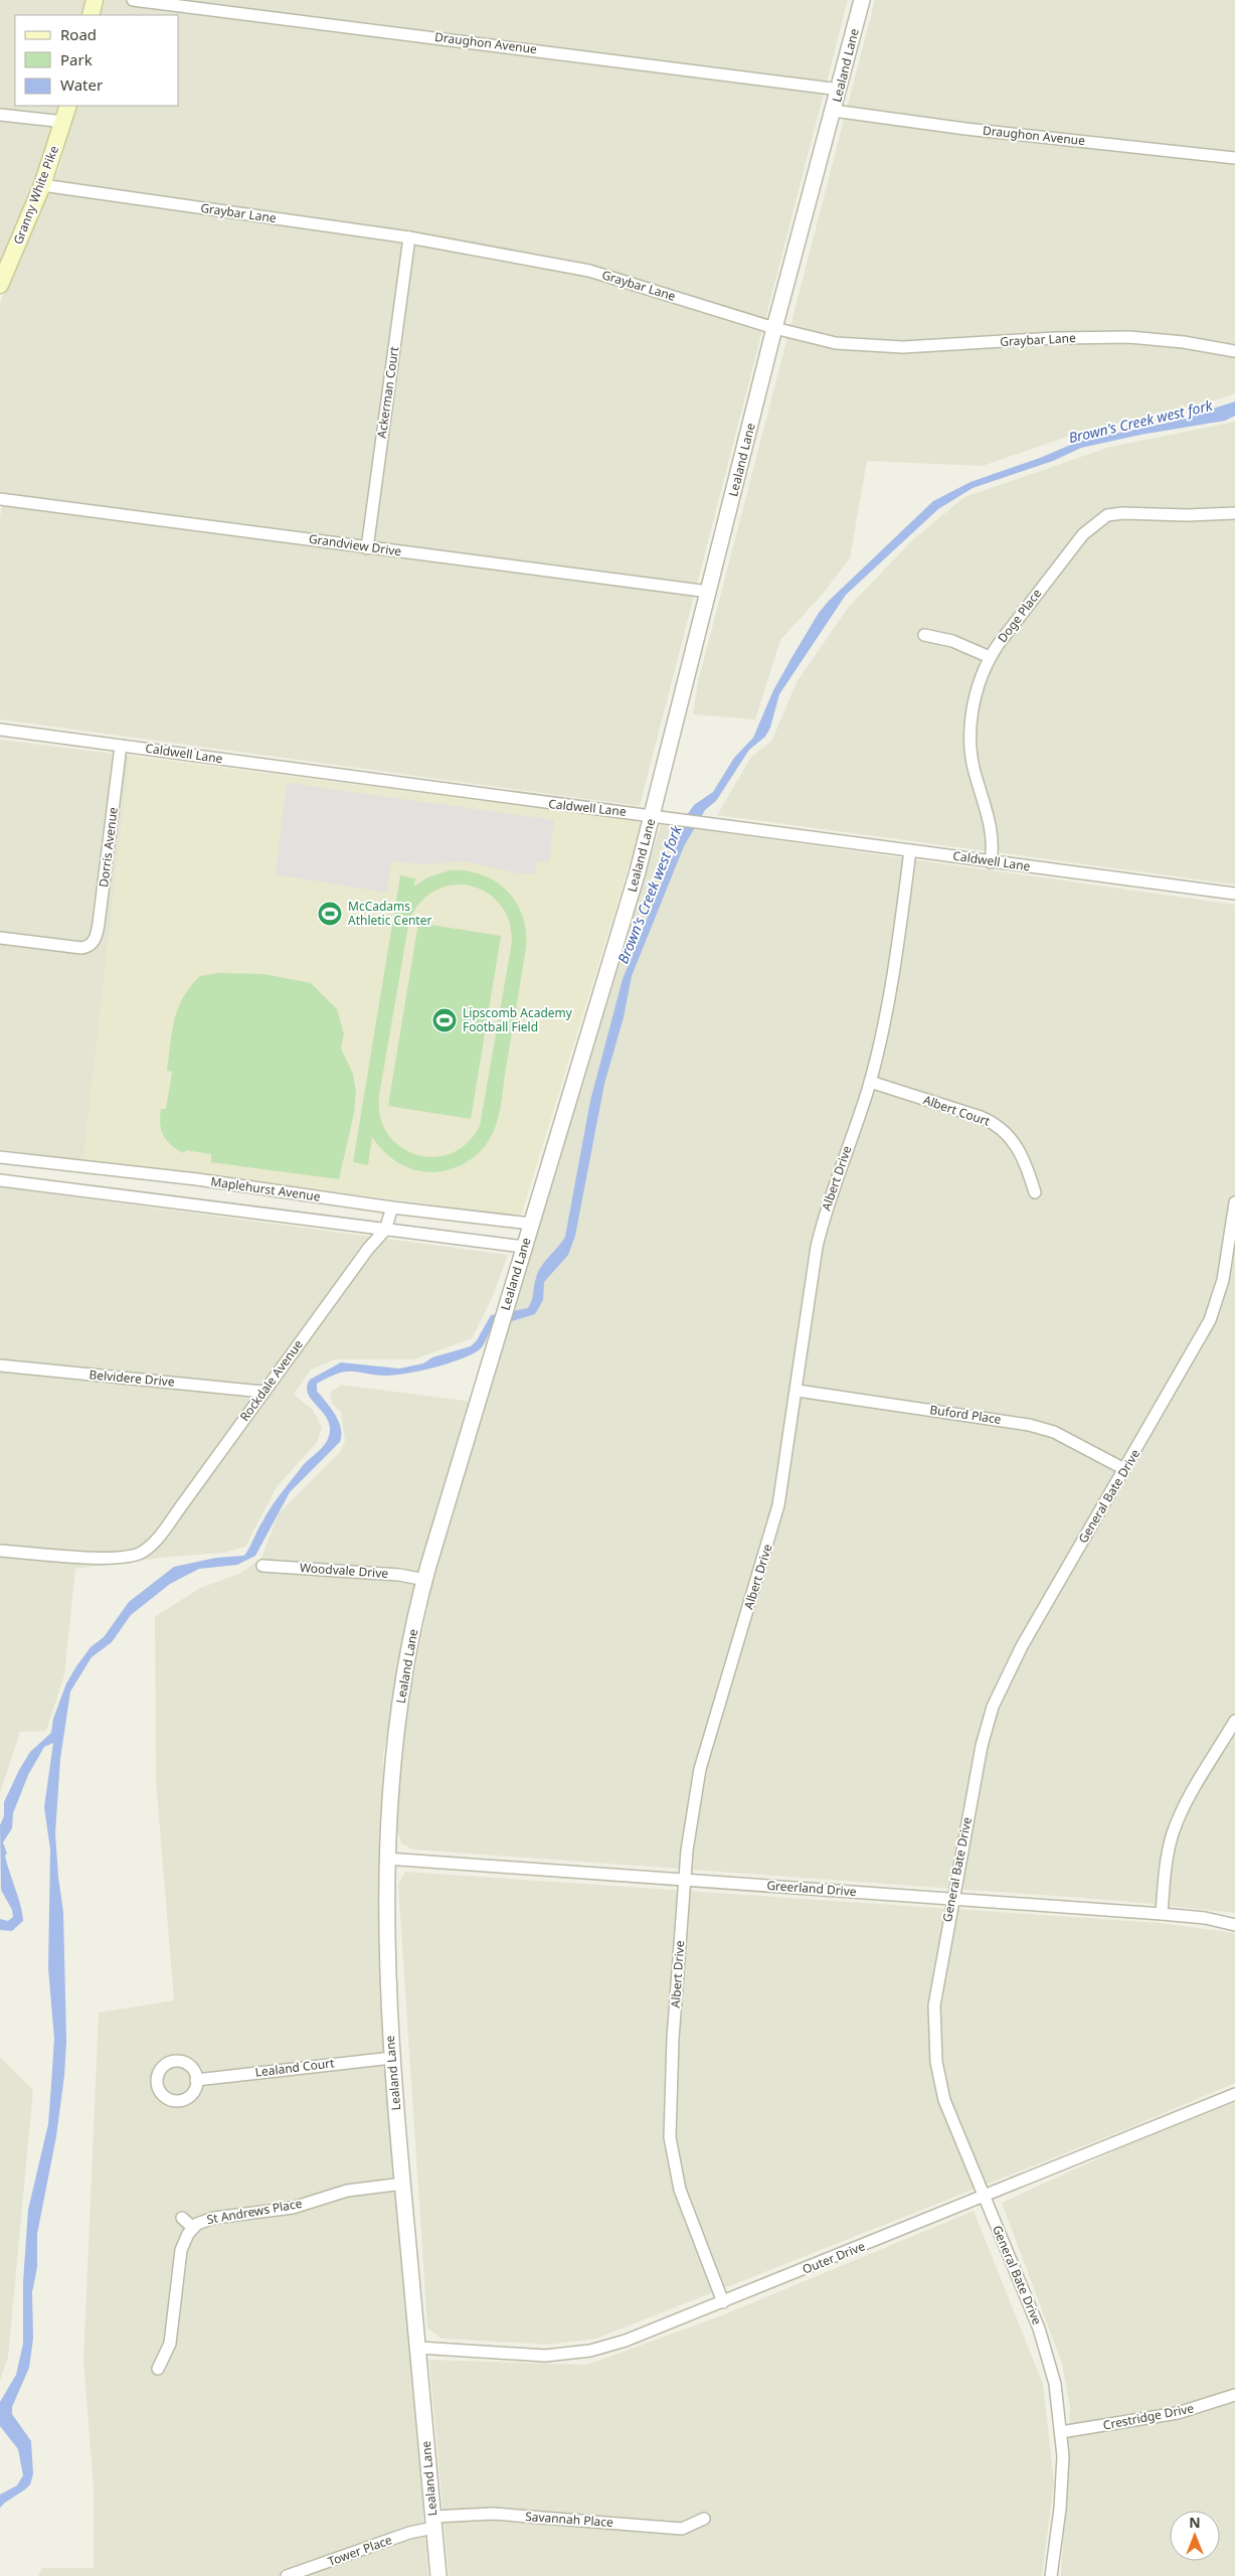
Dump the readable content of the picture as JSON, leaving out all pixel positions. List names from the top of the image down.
{
  "streets": {
    "main road": ["Granny White Pike"],
    "street": [
      "Draughon Avenue",
      "Lealand Lane",
      "Graybar Lane",
      "Ackerman Court",
      "Grandview Drive",
      "Doge Place",
      "Caldwell Lane",
      "Dorris Avenue",
      "Albert Court",
      "Albert Drive",
      "Maplehurst Avenue",
      "Belvidere Drive",
      "Rockdale Avenue",
      "Buford Place",
      "General Bate Drive",
      "Woodvale Drive",
      "Greerland Drive",
      "Lealand Court",
      "St Andrews Place",
      "Outer Drive",
      "Crestridge Drive",
      "Savannah Place",
      "Tower Place"
    ]
  },
  "crossings": [
    ["Draughon Avenue", "Lealand Lane"],
    ["Lealand Lane", "Graybar Lane"],
    ["Lealand Lane", "Grandview Drive"],
    ["Lealand Lane", "Caldwell Lane"],
    ["Lealand Lane", "Maplehurst Avenue"],
    ["Lealand Lane", "Woodvale Drive"],
    ["Lealand Lane", "Greerland Drive"],
    ["Lealand Lane", "Lealand Court"],
    ["Lealand Lane", "St Andrews Place"],
    ["Lealand Lane", "Outer Drive"],
    ["Lealand Lane", "Savannah Place"],
    ["Lealand Lane", "Tower Place"],
    ["Granny White Pike", "Graybar Lane"],
    ["Graybar Lane", "Ackerman Court"],
    ["Ackerman Court", "Grandview Drive"],
    ["Doge Place", "Caldwell Lane"],
    ["Caldwell Lane", "Dorris Avenue"],
    ["Caldwell Lane", "Albert Drive"],
    ["Albert Court", "Albert Drive"],
    ["Albert Drive", "Buford Place"],
    ["Albert Drive", "Greerland Drive"],
    ["Albert Drive", "Outer Drive"],
    ["Maplehurst Avenue", "Rockdale Avenue"],
    ["Belvidere Drive", "Rockdale Avenue"],
    ["Buford Place", "General Bate Drive"],
    ["General Bate Drive", "Greerland Drive"],
    ["General Bate Drive", "Outer Drive"],
    ["General Bate Drive", "Crestridge Drive"],
    ["Savannah Place", "Tower Place"]
  ],
  "water": ["Brown's Creek west fork"],
  "places": {
    "sports": ["McCadams Athletic Center", "Lipscomb Academy Football Field"]
  },
  "legend": ["Road", "Park", "Water"],
  "north": "top"
}
